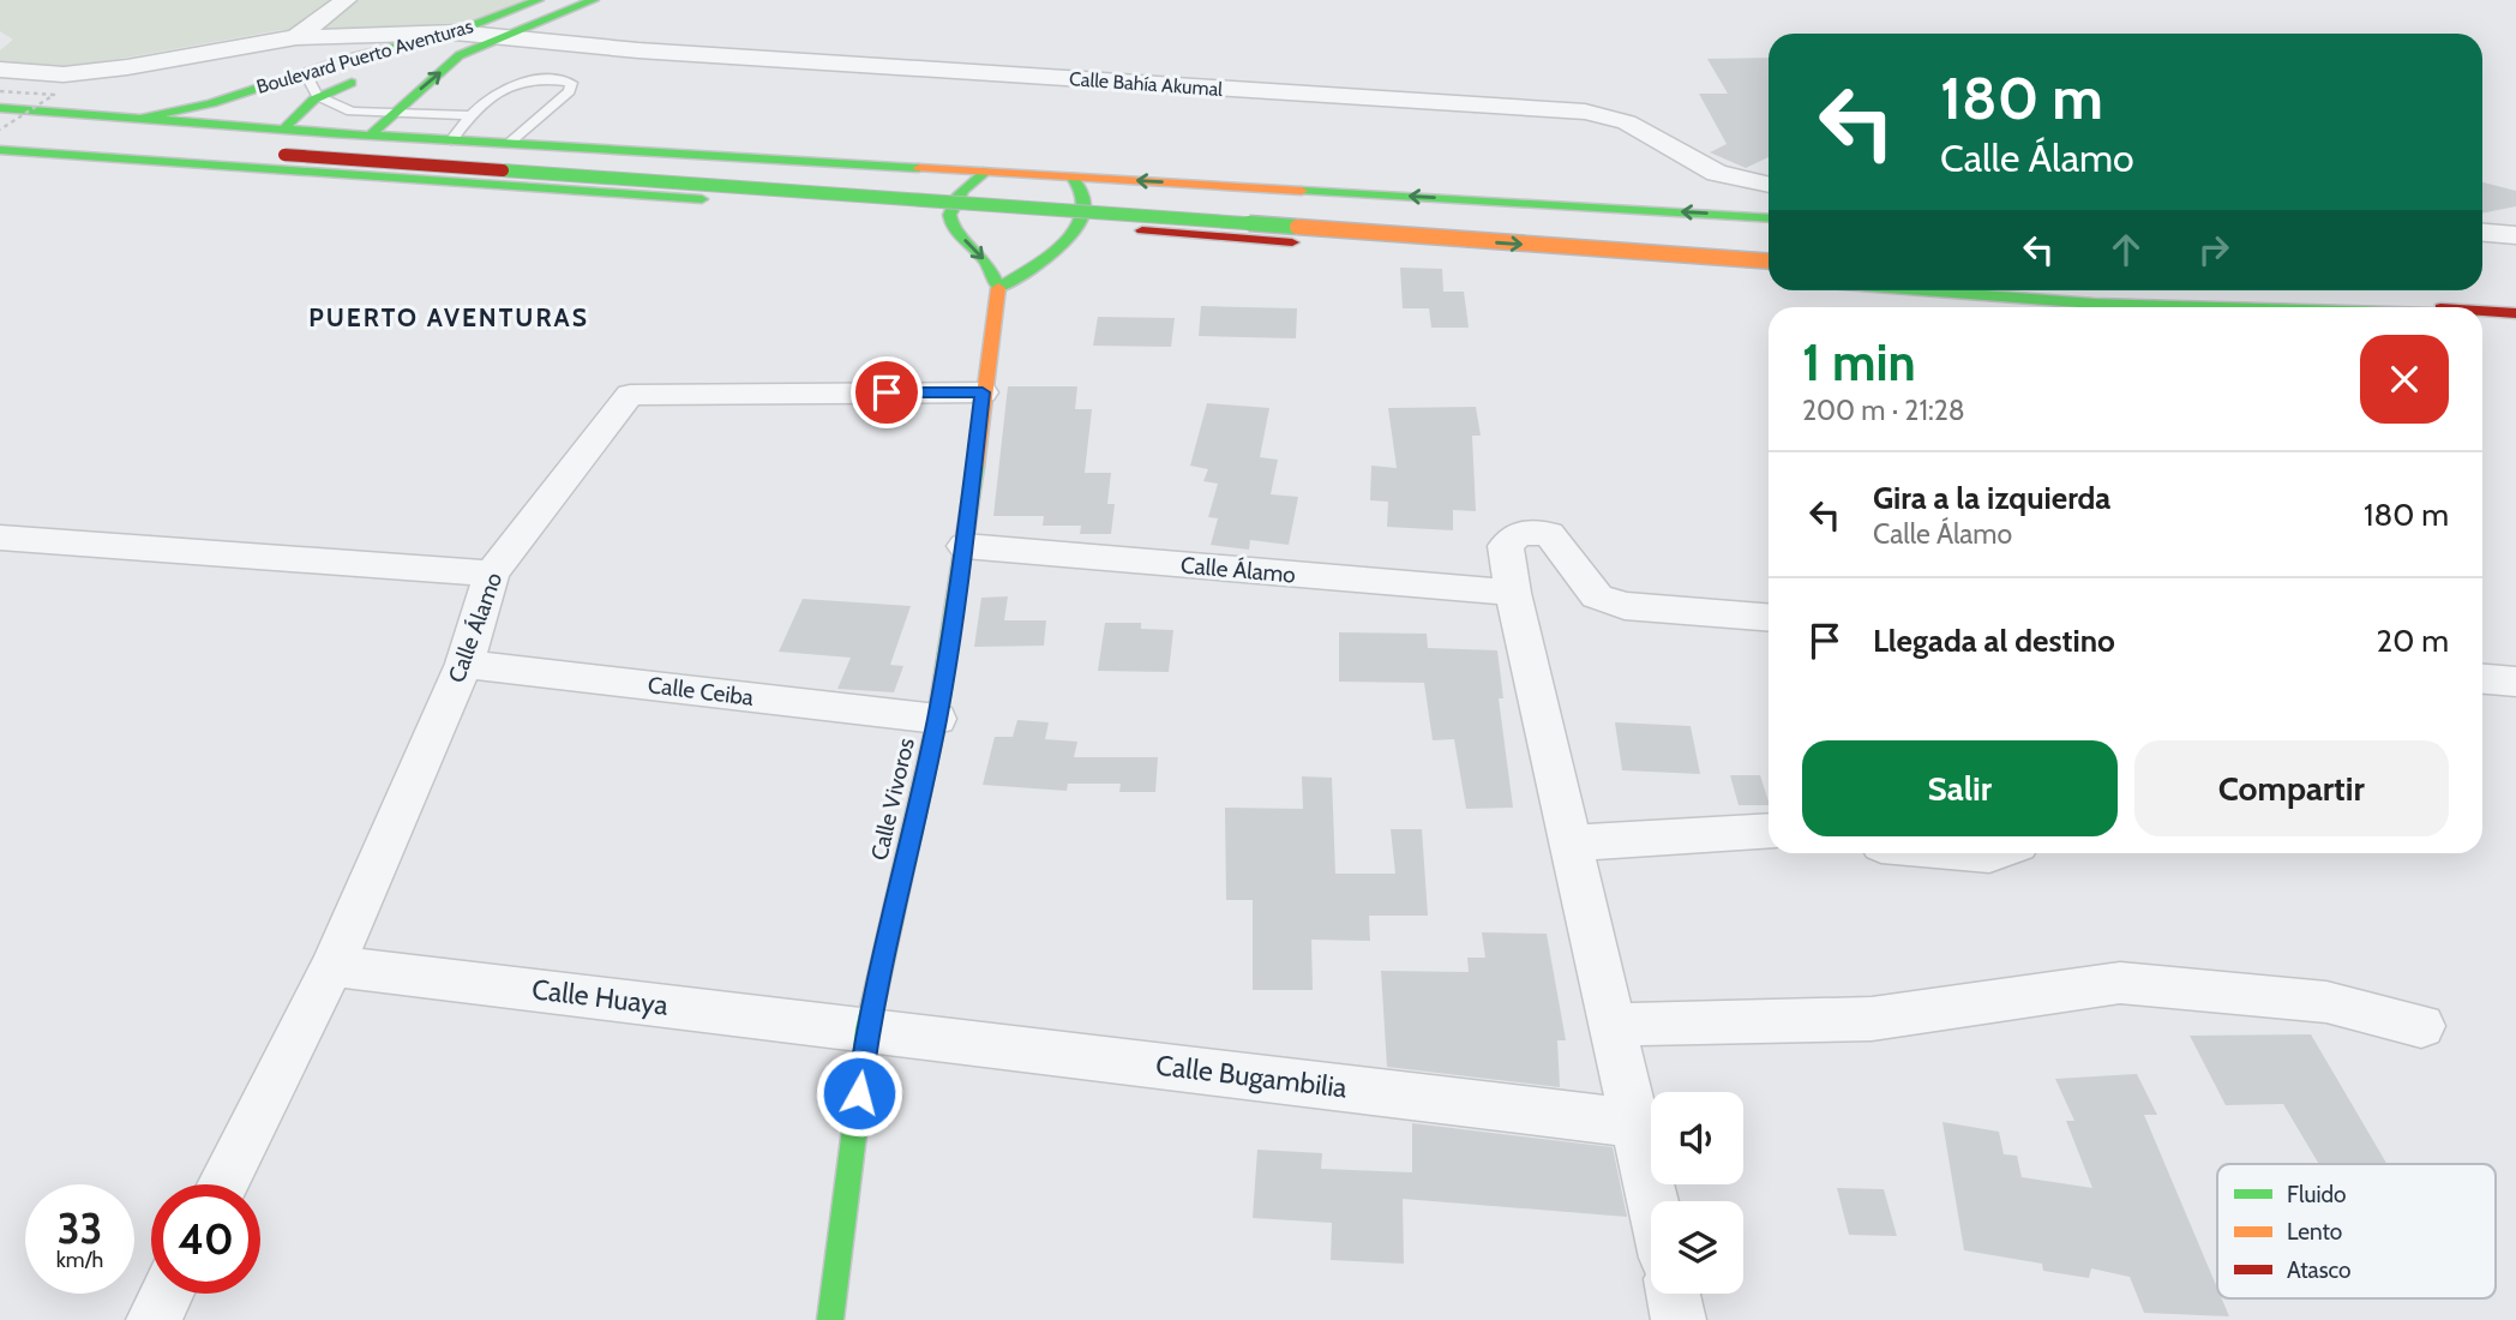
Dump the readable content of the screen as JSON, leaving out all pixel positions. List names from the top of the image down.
{
  "streets": {
    "main road": ["Boulevard Puerto Aventuras", "Calle Vivoros"],
    "street": [
      "Calle Bahía Akumal",
      "Calle Álamo",
      "Calle Ceiba",
      "Calle Huaya",
      "Calle Bugambilia"
    ]
  },
  "crossings": [
    ["Boulevard Puerto Aventuras", "Calle Bahía Akumal"],
    ["Calle Álamo", "Calle Ceiba"],
    ["Calle Álamo", "Calle Vivoros"],
    ["Calle Álamo", "Calle Huaya"],
    ["Calle Ceiba", "Calle Vivoros"],
    ["Calle Vivoros", "Calle Huaya"],
    ["Calle Vivoros", "Calle Bugambilia"],
    ["Calle Huaya", "Calle Bugambilia"]
  ],
  "districts": ["PUERTO AVENTURAS"],
  "legend": ["Fluido", "Lento", "Atasco"],
  "page": {
    "turn": ["180 m", "Calle Álamo"],
    "heading": ["1 min", "200 m · 21:28"],
    "list": [
      {
        "name": "Gira a la izquierda",
        "note": "Calle Álamo",
        "value": "180 m"
      },
      {
        "name": "Llegada al destino",
        "value": "20 m"
      }
    ],
    "buttons": ["Salir", "Compartir"],
    "speed": "33 km/h",
    "limit": "40"
  }
}
